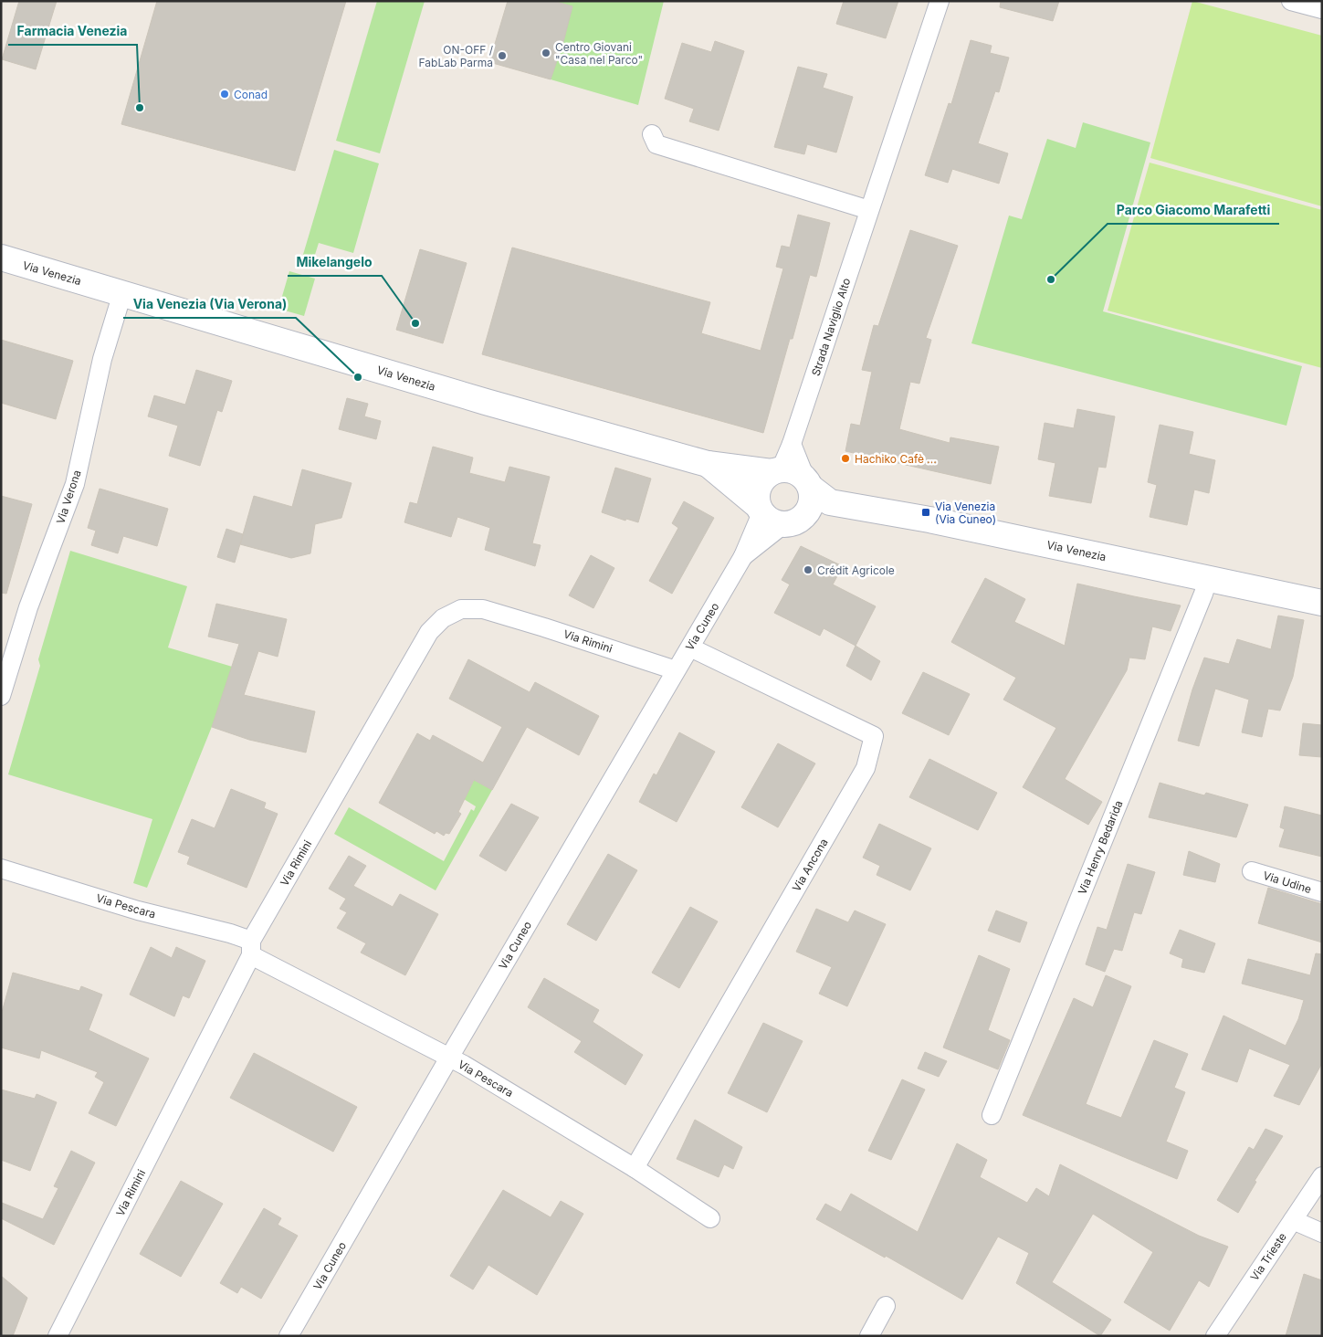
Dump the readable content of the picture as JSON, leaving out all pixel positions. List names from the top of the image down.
{
  "streets": {
    "street": [
      "Via Venezia",
      "Strada Naviglio Alto",
      "Via Verona",
      "Via Cuneo",
      "Via Rimini",
      "Via Henry Bedarida",
      "Via Ancona",
      "Via Udine",
      "Via Pescara",
      "Via Trieste"
    ]
  },
  "crossings": [
    ["Via Venezia", "Strada Naviglio Alto"],
    ["Via Venezia", "Via Verona"],
    ["Via Venezia", "Via Cuneo"],
    ["Via Venezia", "Via Henry Bedarida"],
    ["Strada Naviglio Alto", "Via Cuneo"],
    ["Via Cuneo", "Via Rimini"],
    ["Via Cuneo", "Via Ancona"],
    ["Via Cuneo", "Via Pescara"],
    ["Via Rimini", "Via Pescara"],
    ["Via Ancona", "Via Pescara"]
  ],
  "places": {
    "other": [
      "Centro Giovani \"Casa nel Parco\"",
      "ON-OFF / FabLab Parma",
      "Conad",
      "Farmacia Venezia",
      "Parco Giacomo Marafetti",
      "Mikelangelo",
      "Via Venezia (Via Verona)",
      "Hachiko Cafè ...",
      "Crédit Agricole"
    ],
    "transit": ["Via Venezia (Via Cuneo)"]
  }
}
